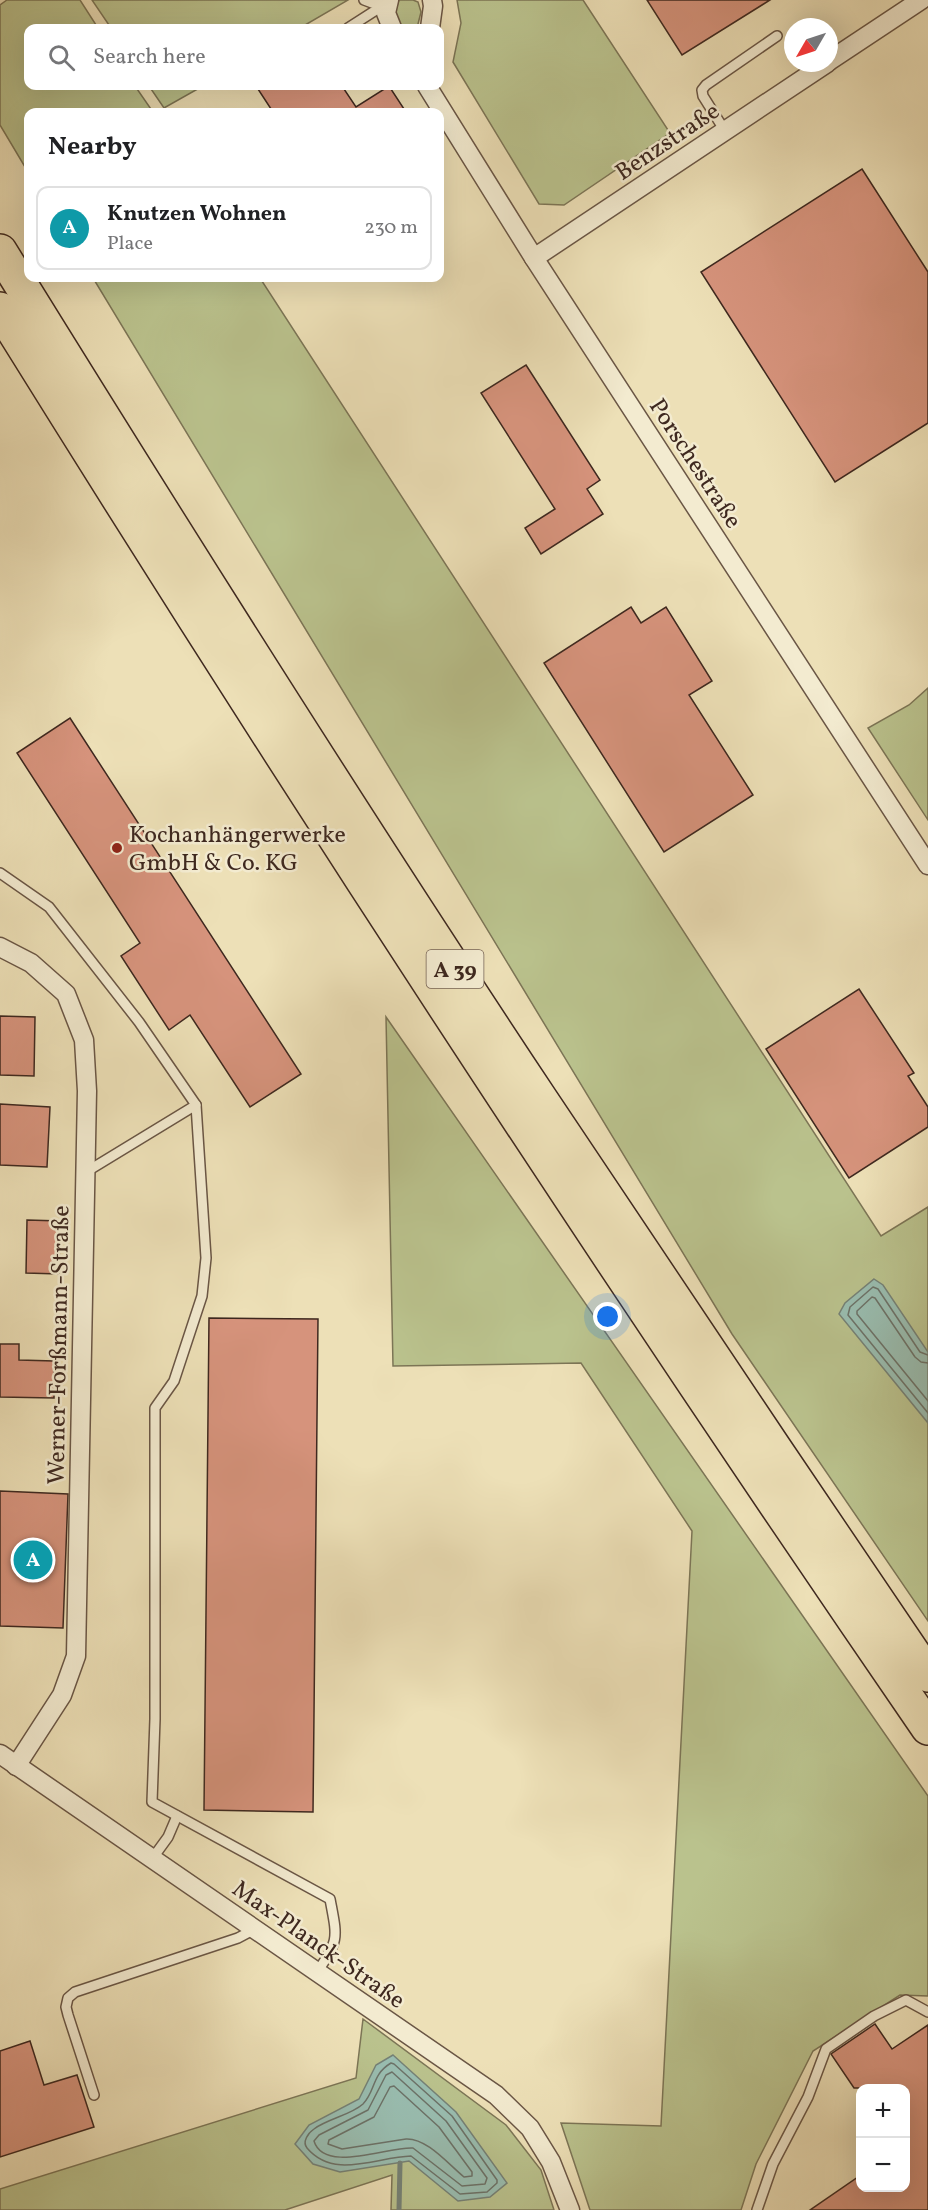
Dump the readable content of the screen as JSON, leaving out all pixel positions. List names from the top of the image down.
{
  "streets": {
    "highway": ["A 39"],
    "street": [
      "Benzstraße",
      "Porschestraße",
      "Werner-Forßmann-Straße",
      "Max-Planck-Straße"
    ]
  },
  "crossings": [
    ["Benzstraße", "Porschestraße"],
    ["Werner-Forßmann-Straße", "Max-Planck-Straße"]
  ],
  "places": ["Kochanhängerwerke GmbH & Co. KG"],
  "north": "bottom left",
  "page": {
    "search": "Search here",
    "heading": "Nearby",
    "list": [
      {
        "mark": "A",
        "name": "Knutzen Wohnen",
        "note": "Place",
        "value": "230 m"
      }
    ],
    "pins": "A",
    "map_buttons": ["+", "−"]
  }
}
